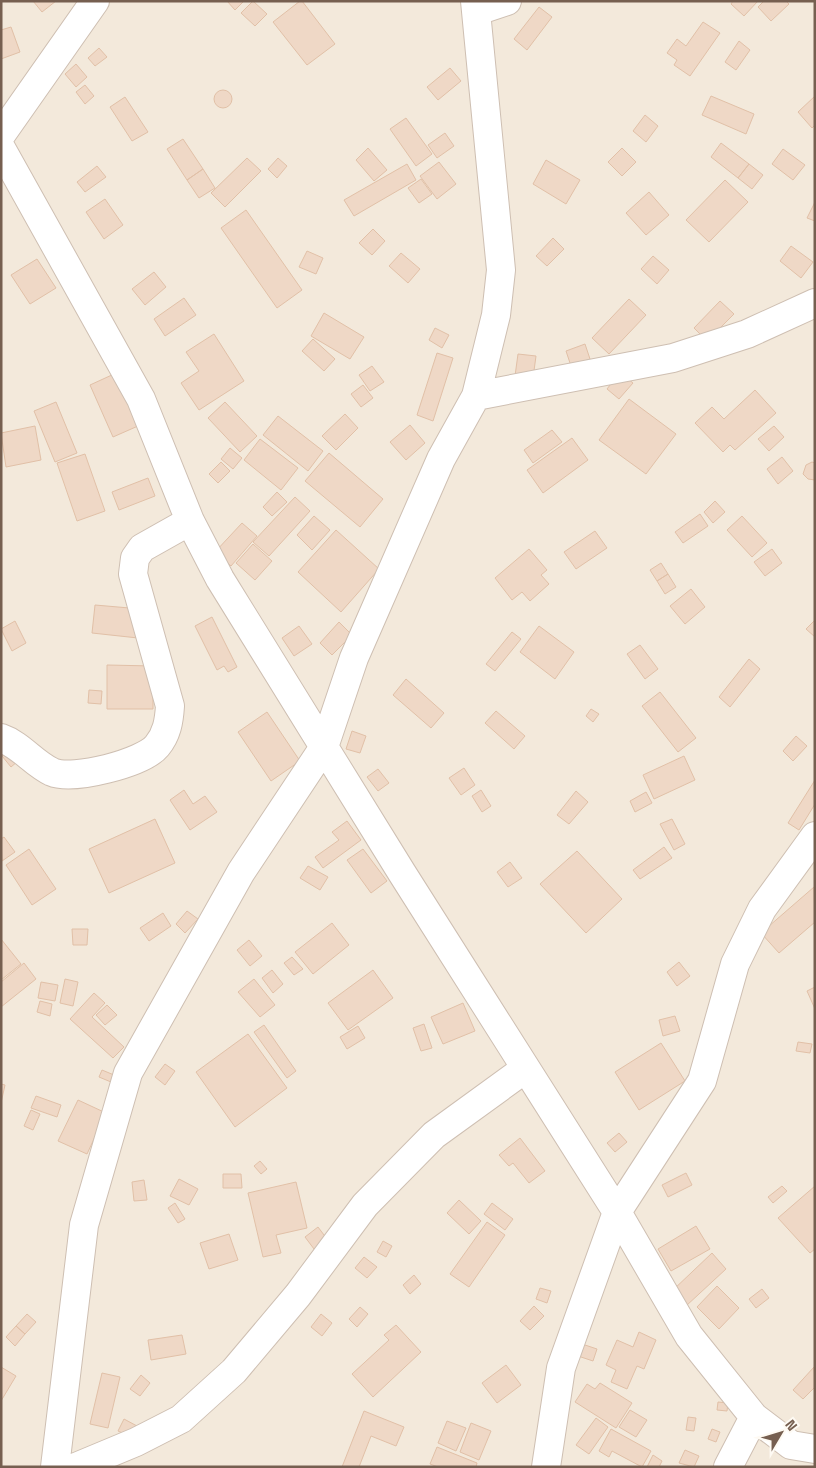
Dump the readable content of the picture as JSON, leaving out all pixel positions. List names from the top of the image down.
{
  "north": "top right"
}
